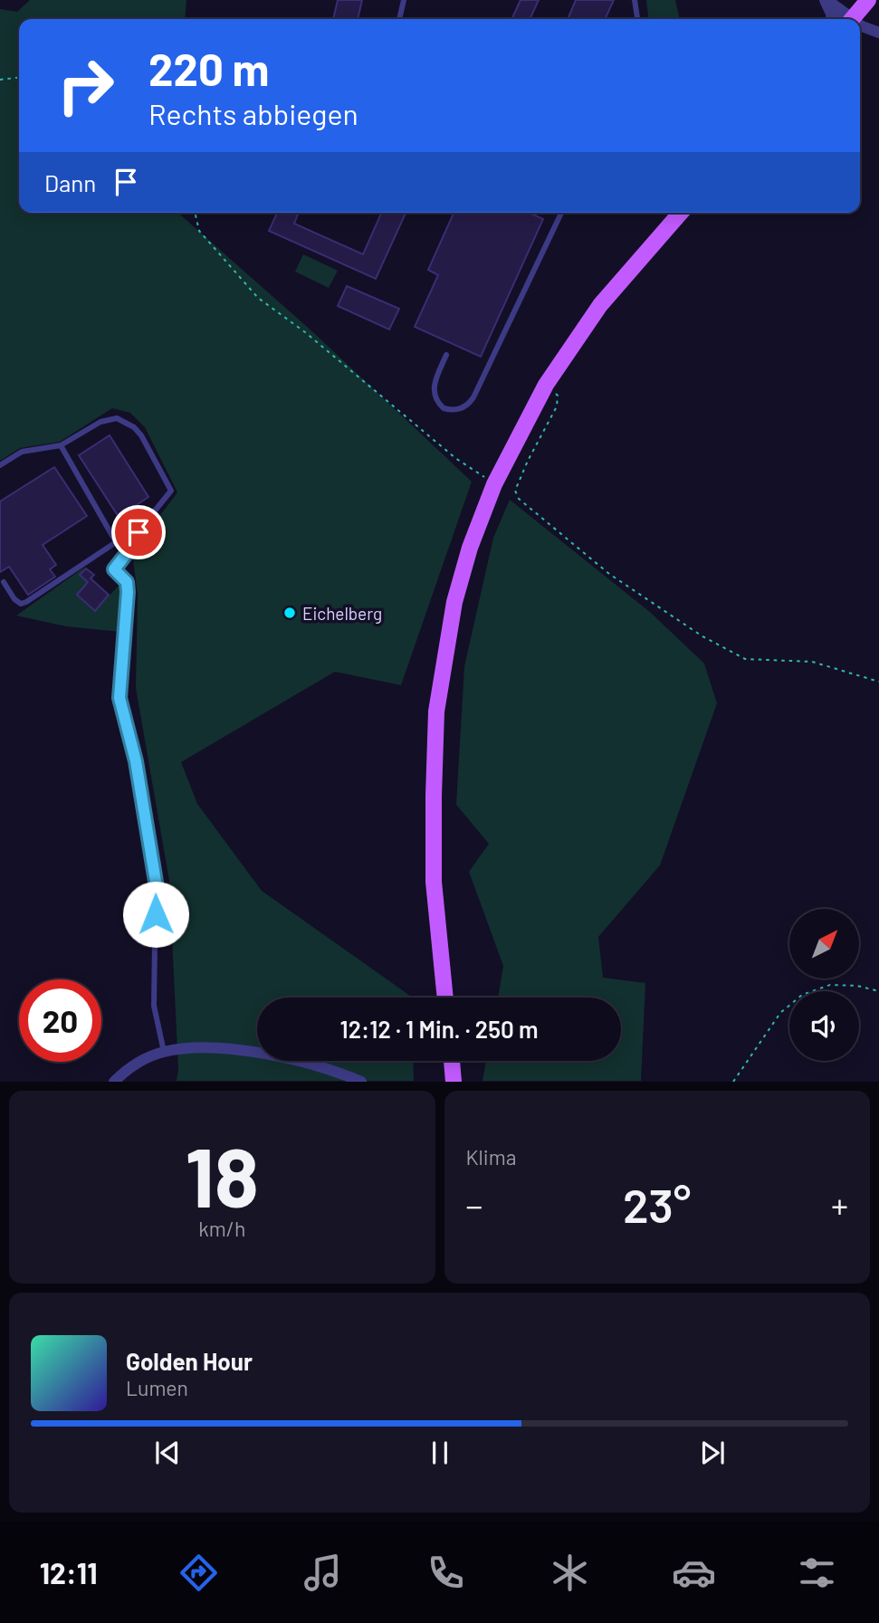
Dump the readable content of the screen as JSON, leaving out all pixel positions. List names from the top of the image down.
{
  "places": ["Eichelberg"],
  "north": "top right",
  "page": {
    "turn": ["220 m", "Rechts abbiegen"],
    "then": "Dann",
    "limit": "20",
    "trip": "12:12 · 1 Min. · 250 m",
    "tile": [
      ["18", "km/h"],
      "Klima"
    ],
    "heat": ["−", "23°", "+"],
    "song": ["Golden Hour", "Lumen"],
    "tabs": "12:11"
  }
}
